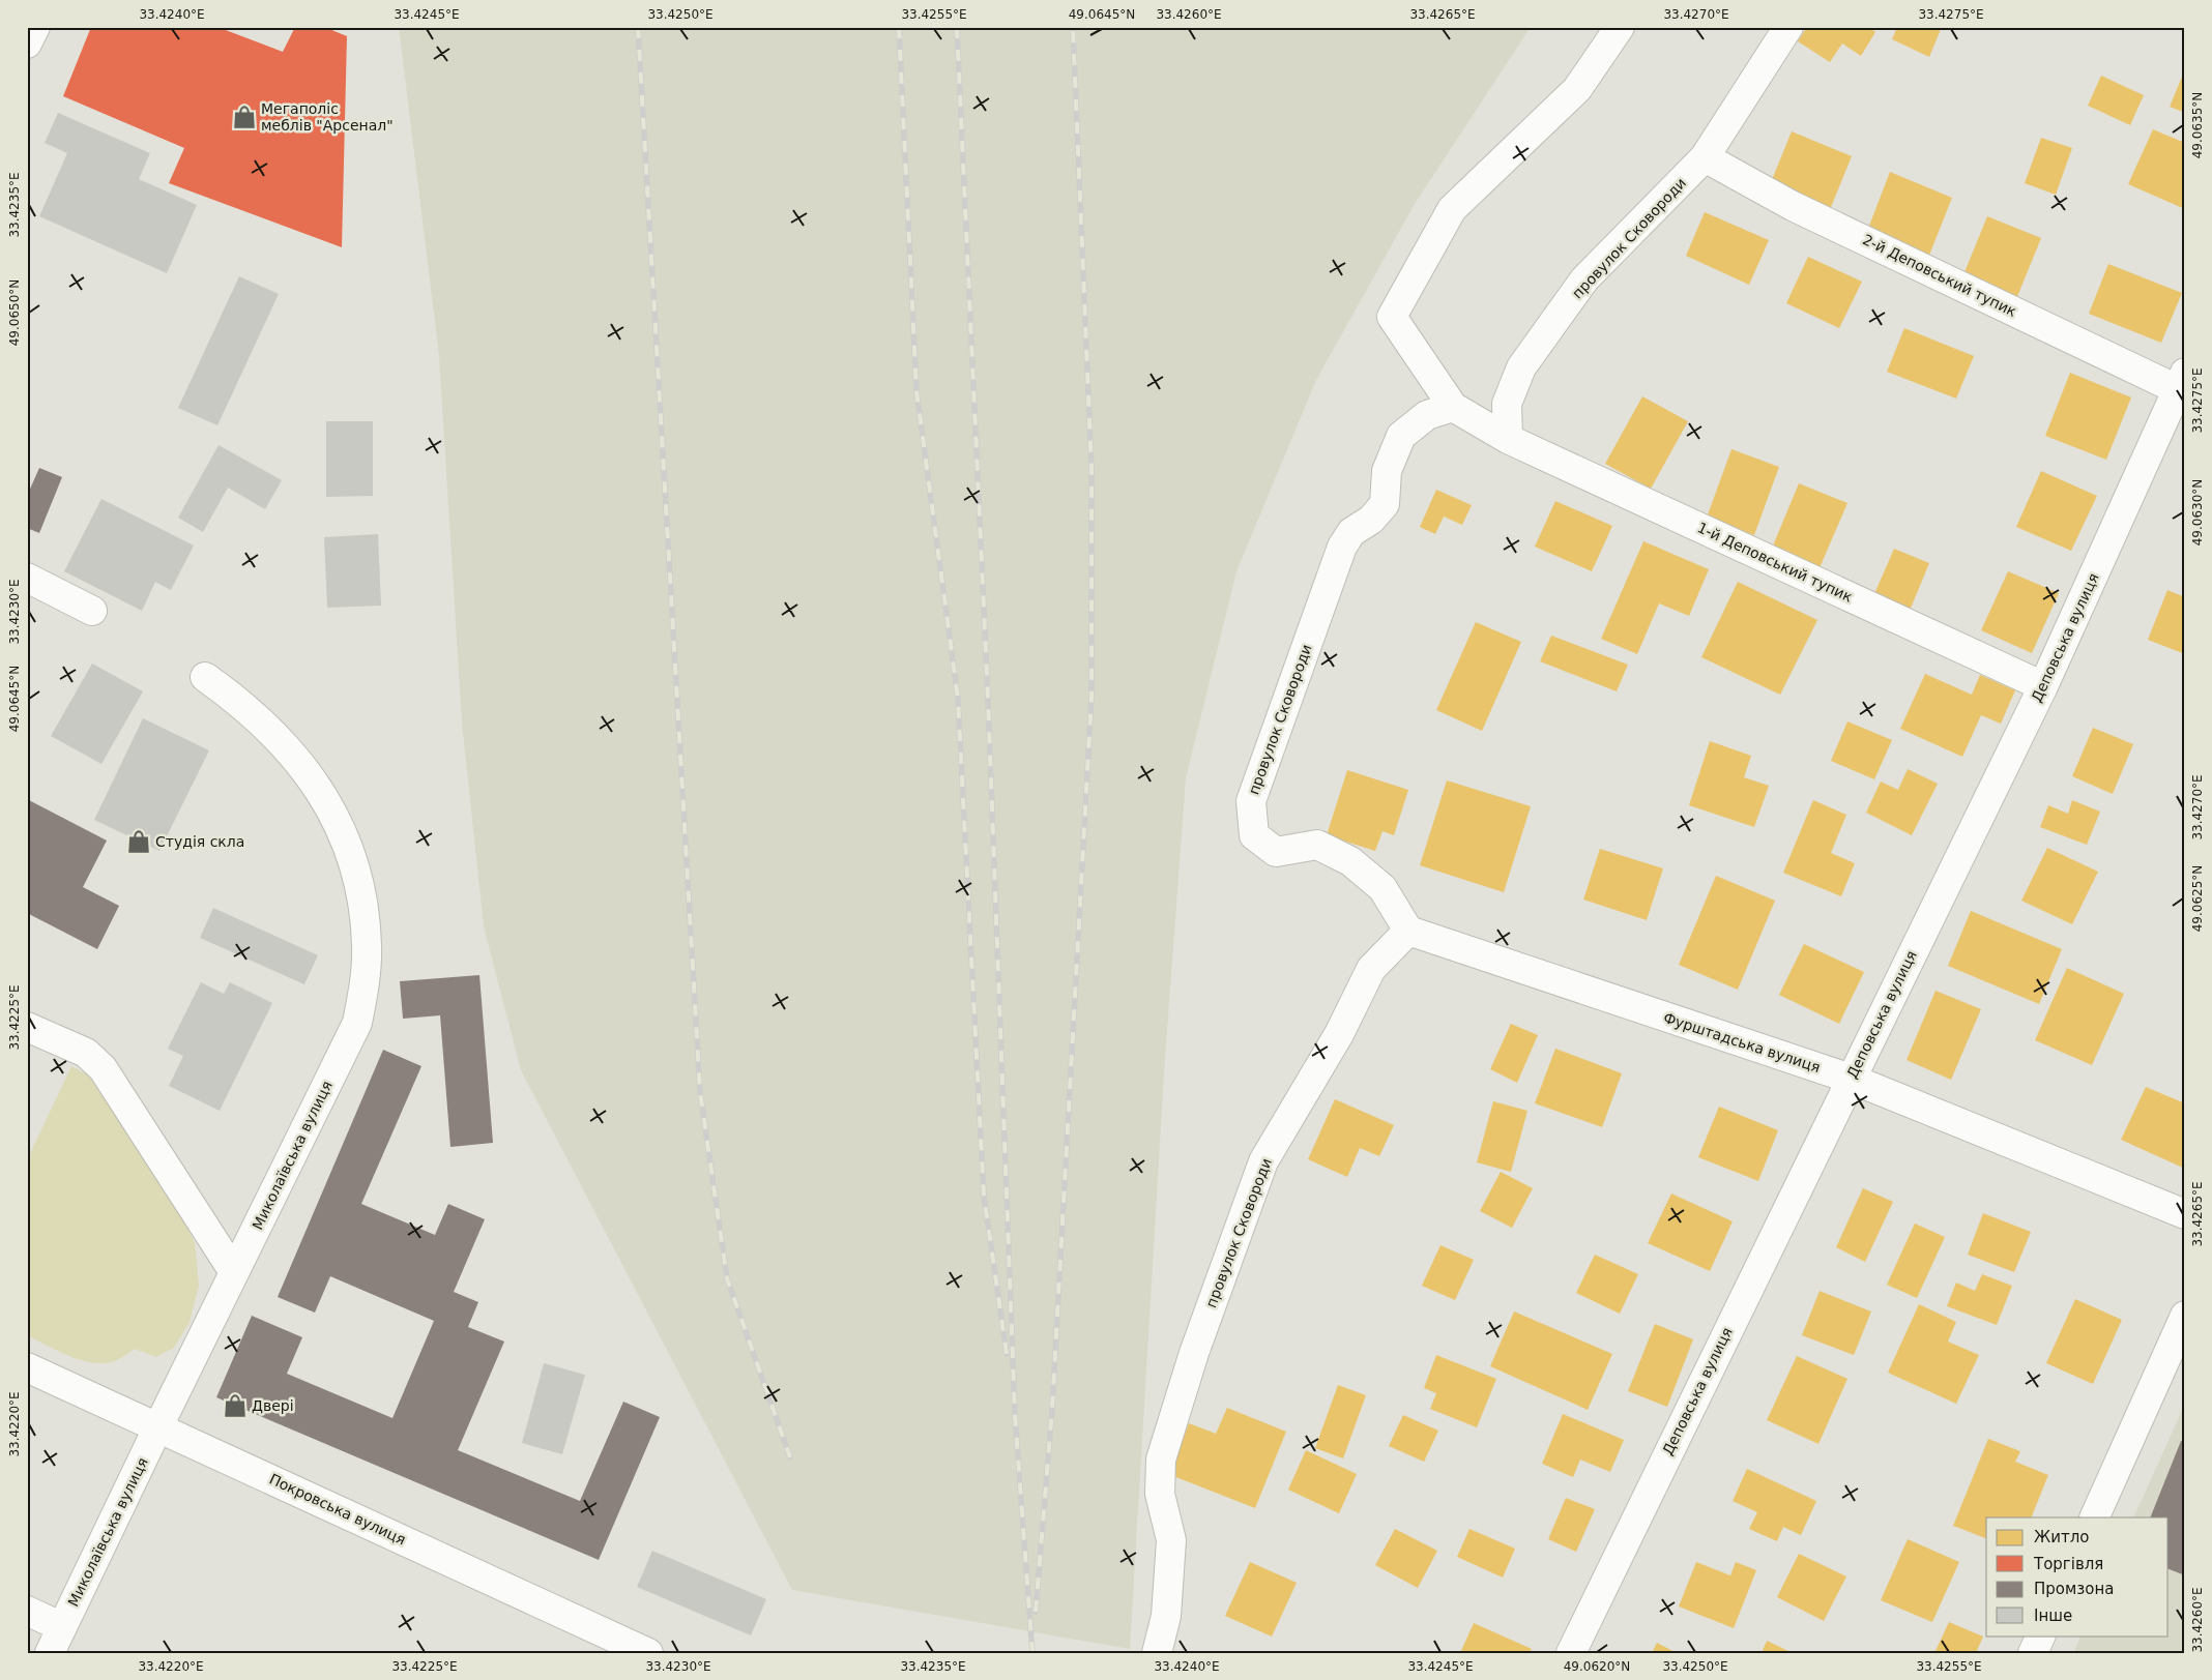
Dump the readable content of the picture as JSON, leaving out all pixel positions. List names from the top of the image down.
{
  "streets": {
    "street": [
      "провулок Сковороди",
      "2-й Деповський тупик",
      "1-й Деповський тупик",
      "Деповська вулиця",
      "Фурштадська вулиця",
      "Миколаївська вулиця",
      "Покровська вулиця"
    ]
  },
  "crossings": [
    ["провулок Сковороди", "2-й Деповський тупик"],
    ["провулок Сковороди", "1-й Деповський тупик"],
    ["провулок Сковороди", "Фурштадська вулиця"],
    ["2-й Деповський тупик", "Деповська вулиця"],
    ["1-й Деповський тупик", "Деповська вулиця"],
    ["Деповська вулиця", "Фурштадська вулиця"],
    ["Миколаївська вулиця", "Покровська вулиця"]
  ],
  "places": {
    "shop": ["Мегаполіс меблів \"Арсенал\"", "Студія скла", "Двері"]
  },
  "legend": [
    "Житло",
    "Торгівля",
    "Промзона",
    "Інше"
  ],
  "coordinates": [
    "33.4240°E",
    "33.4245°E",
    "33.4250°E",
    "33.4255°E",
    "49.0645°N",
    "33.4260°E",
    "33.4265°E",
    "33.4270°E",
    "33.4275°E",
    "49.0635°N",
    "33.4235°E",
    "49.0650°N",
    "49.0630°N",
    "33.4230°E",
    "49.0625°N",
    "33.4225°E",
    "33.4220°E",
    "49.0620°N"
  ]
}
